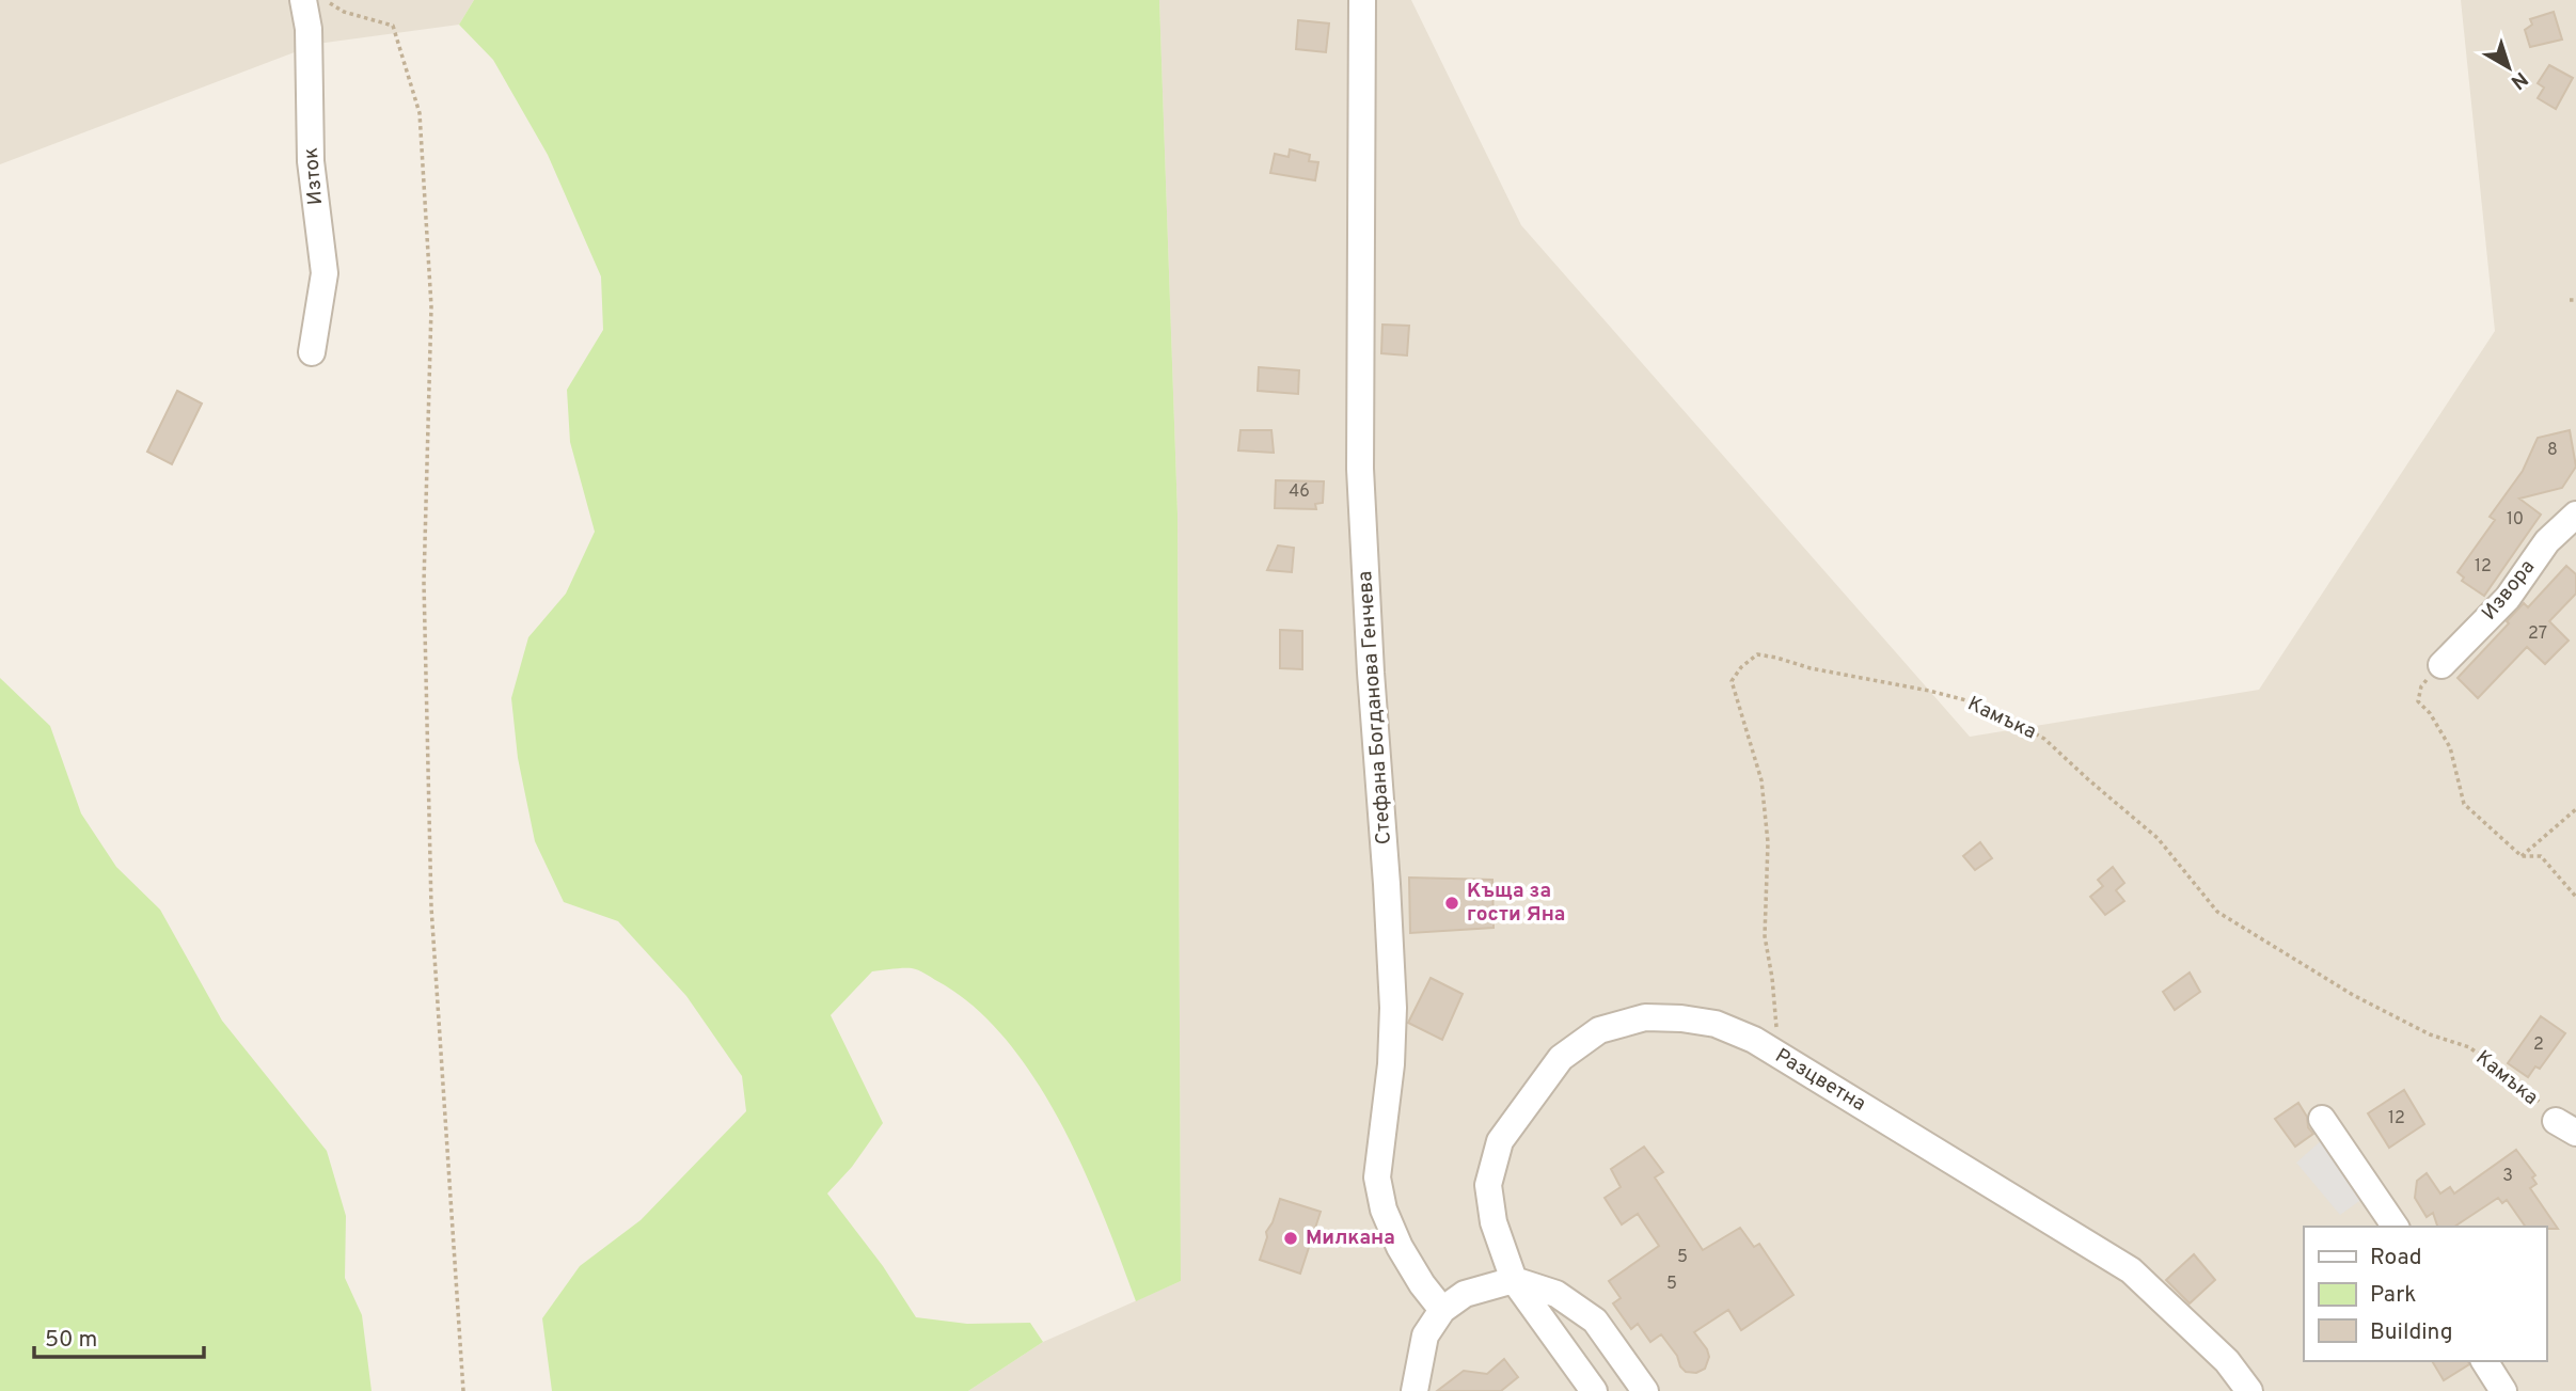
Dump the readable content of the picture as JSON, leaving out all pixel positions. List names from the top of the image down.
{
  "streets": {
    "street": [
      "Изток",
      "Извора",
      "Стефана Богданова Генчева",
      "Разцветна"
    ],
    "path": ["Камъка"]
  },
  "crossings": [
    ["Камъка", "Разцветна"]
  ],
  "places": ["Къща за гости Яна", "Милкана"],
  "house_numbers": [
    "8",
    "46",
    "10",
    "12",
    "27",
    "2",
    "12",
    "3",
    "5",
    "5"
  ],
  "legend": ["Road", "Park", "Building"],
  "scale_bar": "50 m",
  "north": "bottom right"
}
